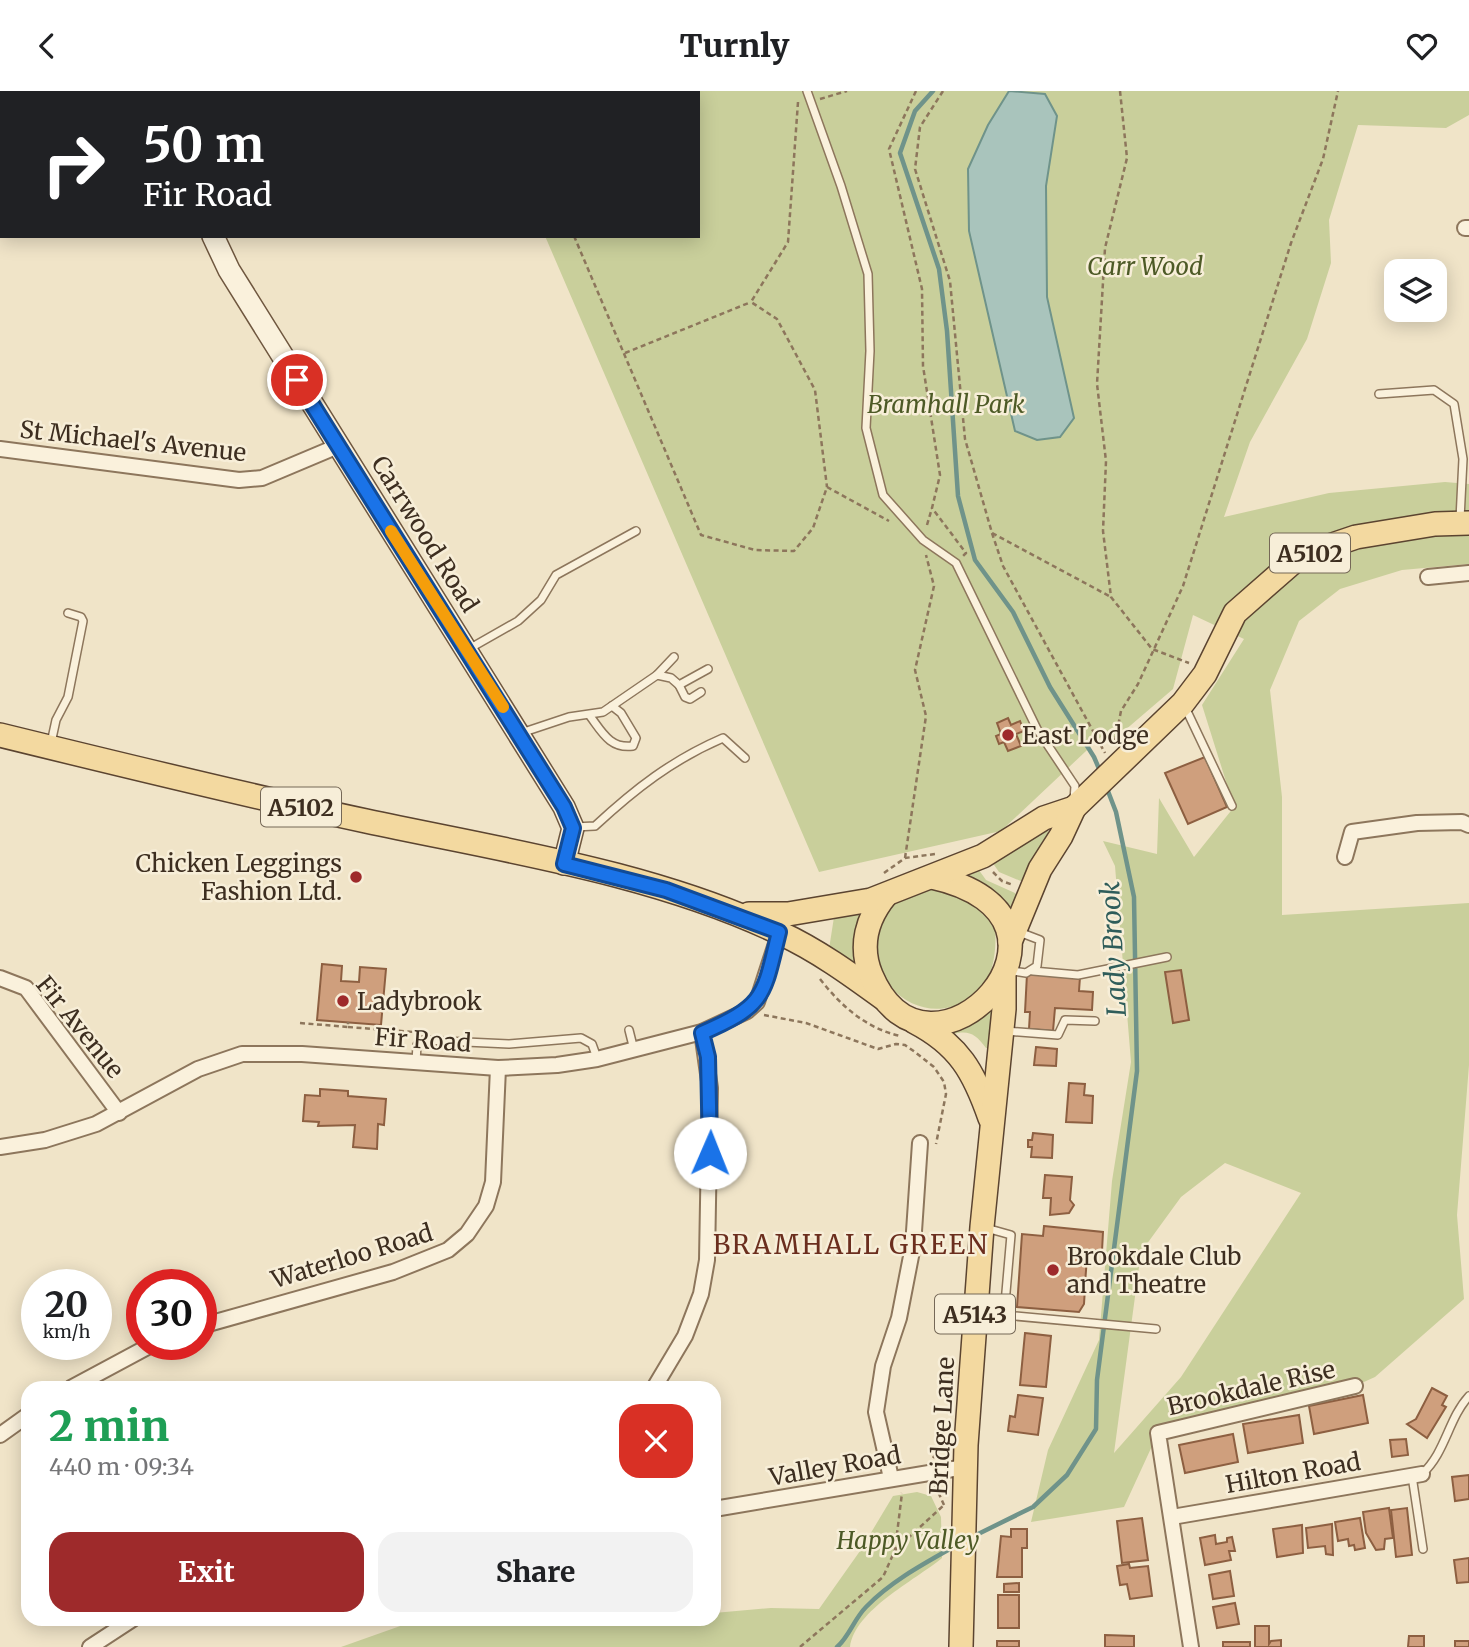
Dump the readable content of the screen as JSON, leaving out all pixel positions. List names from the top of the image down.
{
  "streets": {
    "main road": ["A5102", "A5143", "Bridge Lane"],
    "street": [
      "St Michael's Avenue",
      "Carrwood Road",
      "Fir Avenue",
      "Fir Road",
      "Waterloo Road",
      "Brookdale Rise",
      "Valley Road",
      "Hilton Road"
    ]
  },
  "crossings": [
    ["St Michael's Avenue", "Carrwood Road"],
    ["A5102", "A5143"],
    ["A5102", "Bridge Lane"],
    ["Fir Avenue", "Fir Road"],
    ["Fir Road", "Waterloo Road"],
    ["A5143", "Bridge Lane"],
    ["Brookdale Rise", "Hilton Road"],
    ["Bridge Lane", "Valley Road"]
  ],
  "districts": ["BRAMHALL GREEN"],
  "water": ["Lady Brook"],
  "parks": ["Carr Wood", "Bramhall Park", "Happy Valley"],
  "places": [
    "East Lodge",
    "Chicken Leggings Fashion Ltd.",
    "Ladybrook",
    "Brookdale Club and Theatre"
  ],
  "page": {
    "header": "Turnly",
    "turn": ["50 m", "Fir Road"],
    "speed": "20 km/h",
    "limit": "30",
    "heading": ["2 min", "440 m · 09:34"],
    "buttons": ["Exit", "Share"]
  }
}
